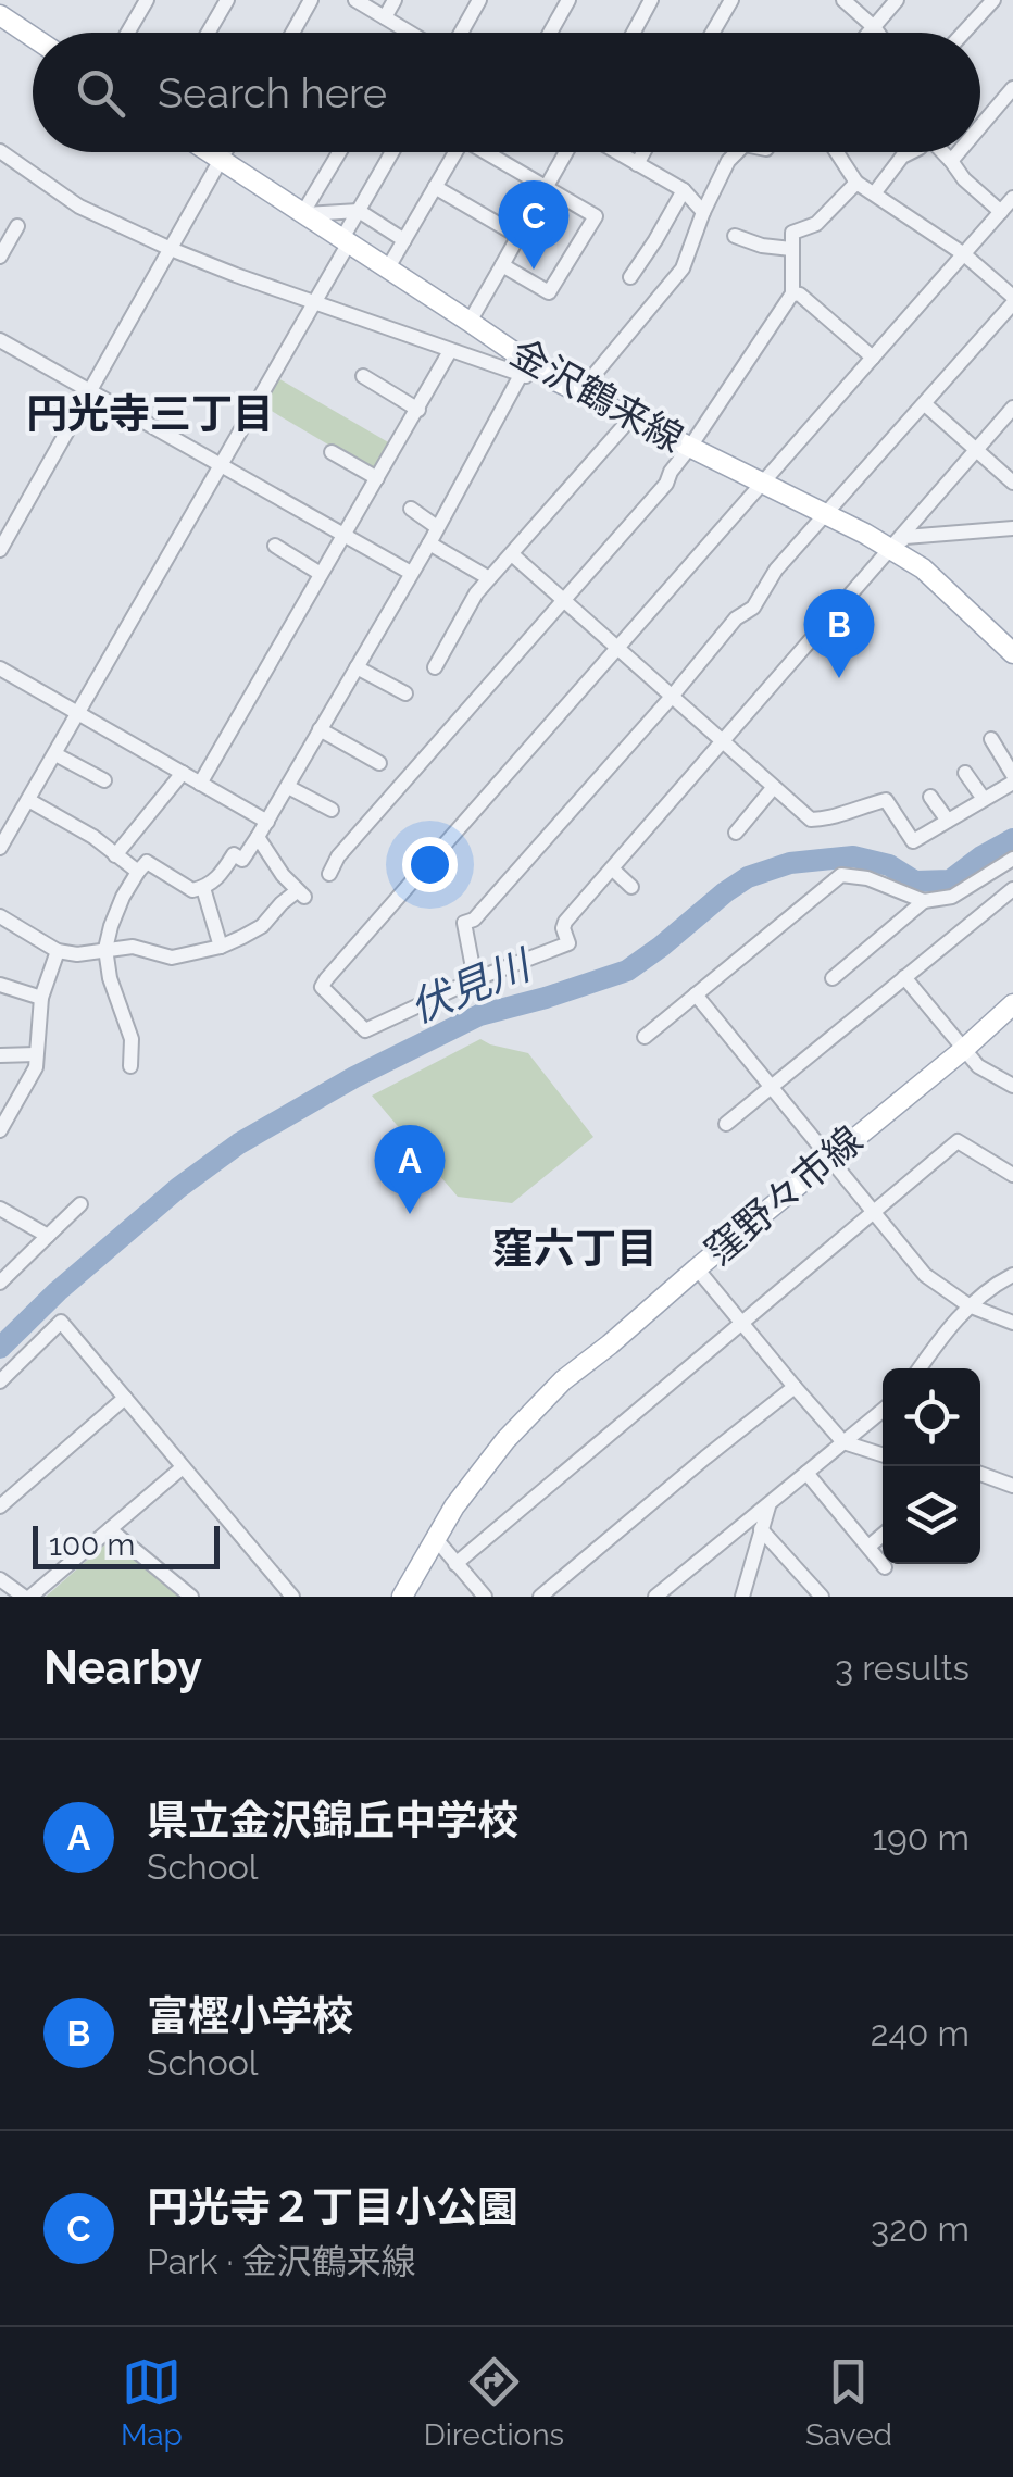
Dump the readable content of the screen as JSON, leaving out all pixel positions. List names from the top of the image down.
{
  "streets": {
    "main road": ["金沢鶴来線", "窪野々市線"]
  },
  "districts": ["円光寺三丁目", "窪六丁目"],
  "water": ["伏見川"],
  "scale_bar": "100 m",
  "page": {
    "search": "Search here",
    "pins": ["C", "B", "A"],
    "scale": "100 m",
    "heading": ["Nearby", "3 results"],
    "list": [
      {
        "mark": "A",
        "name": "県立金沢錦丘中学校",
        "note": "School",
        "value": "190 m"
      },
      {
        "mark": "B",
        "name": "富樫小学校",
        "note": "School",
        "value": "240 m"
      },
      {
        "mark": "C",
        "name": "円光寺２丁目小公園",
        "note": "Park · 金沢鶴来線",
        "value": "320 m"
      }
    ],
    "nav": ["Map", "Directions", "Saved"]
  }
}
